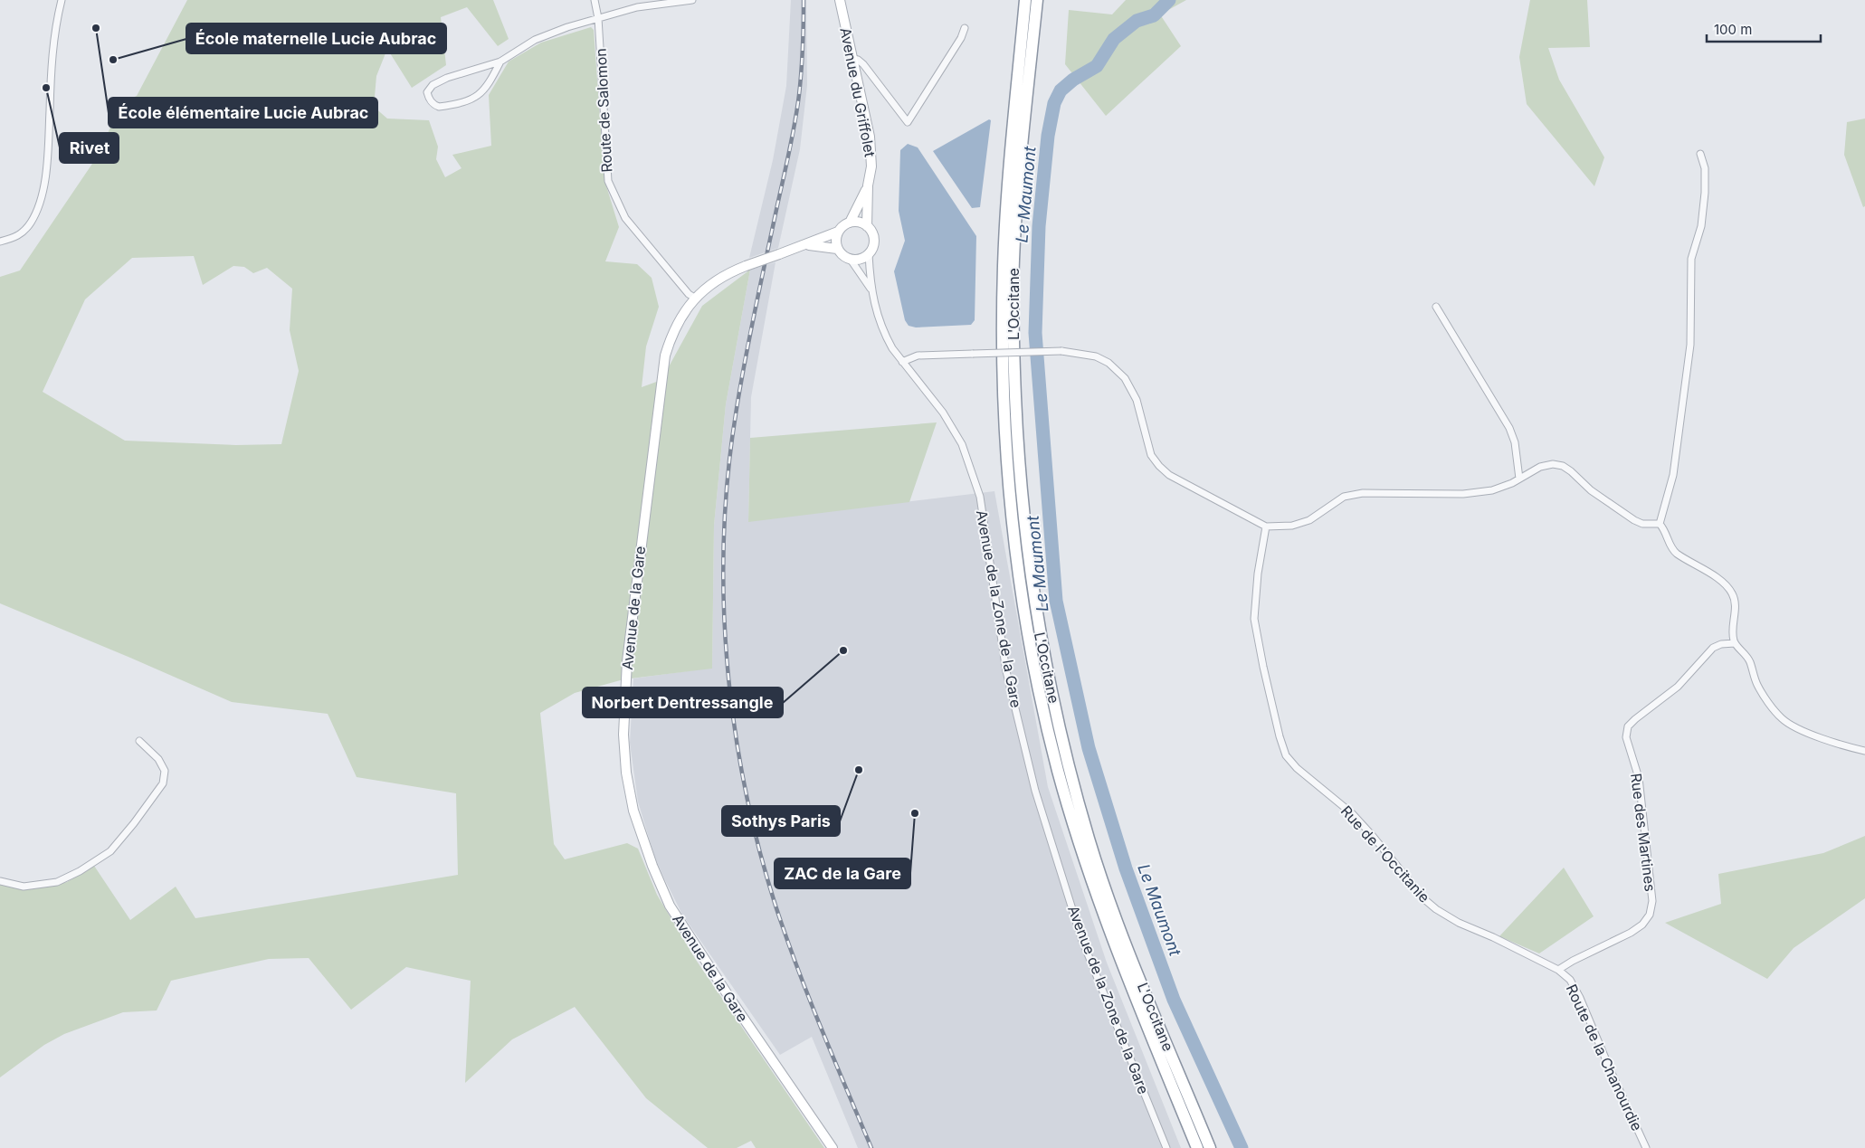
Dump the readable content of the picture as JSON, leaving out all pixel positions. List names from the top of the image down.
{
  "streets": {
    "highway": ["L'Occitane"],
    "street": [
      "Avenue du Griffolet",
      "Route de Salomon",
      "Avenue de la Gare",
      "Avenue de la Zone de la Gare",
      "Rue des Martines",
      "Rue de l'Occitanie",
      "Route de la Chanourdie"
    ]
  },
  "crossings": [
    ["Route de Salomon", "Avenue de la Gare"],
    ["Avenue de la Gare", "Avenue de la Zone de la Gare"],
    ["Rue des Martines", "Rue de l'Occitanie"],
    ["Rue des Martines", "Route de la Chanourdie"],
    ["Rue de l'Occitanie", "Route de la Chanourdie"]
  ],
  "water": ["Le Maumont"],
  "places": [
    "École élémentaire Lucie Aubrac",
    "École maternelle Lucie Aubrac",
    "Rivet",
    "Norbert Dentressangle",
    "Sothys Paris",
    "ZAC de la Gare"
  ],
  "scale_bar": "100 m"
}
